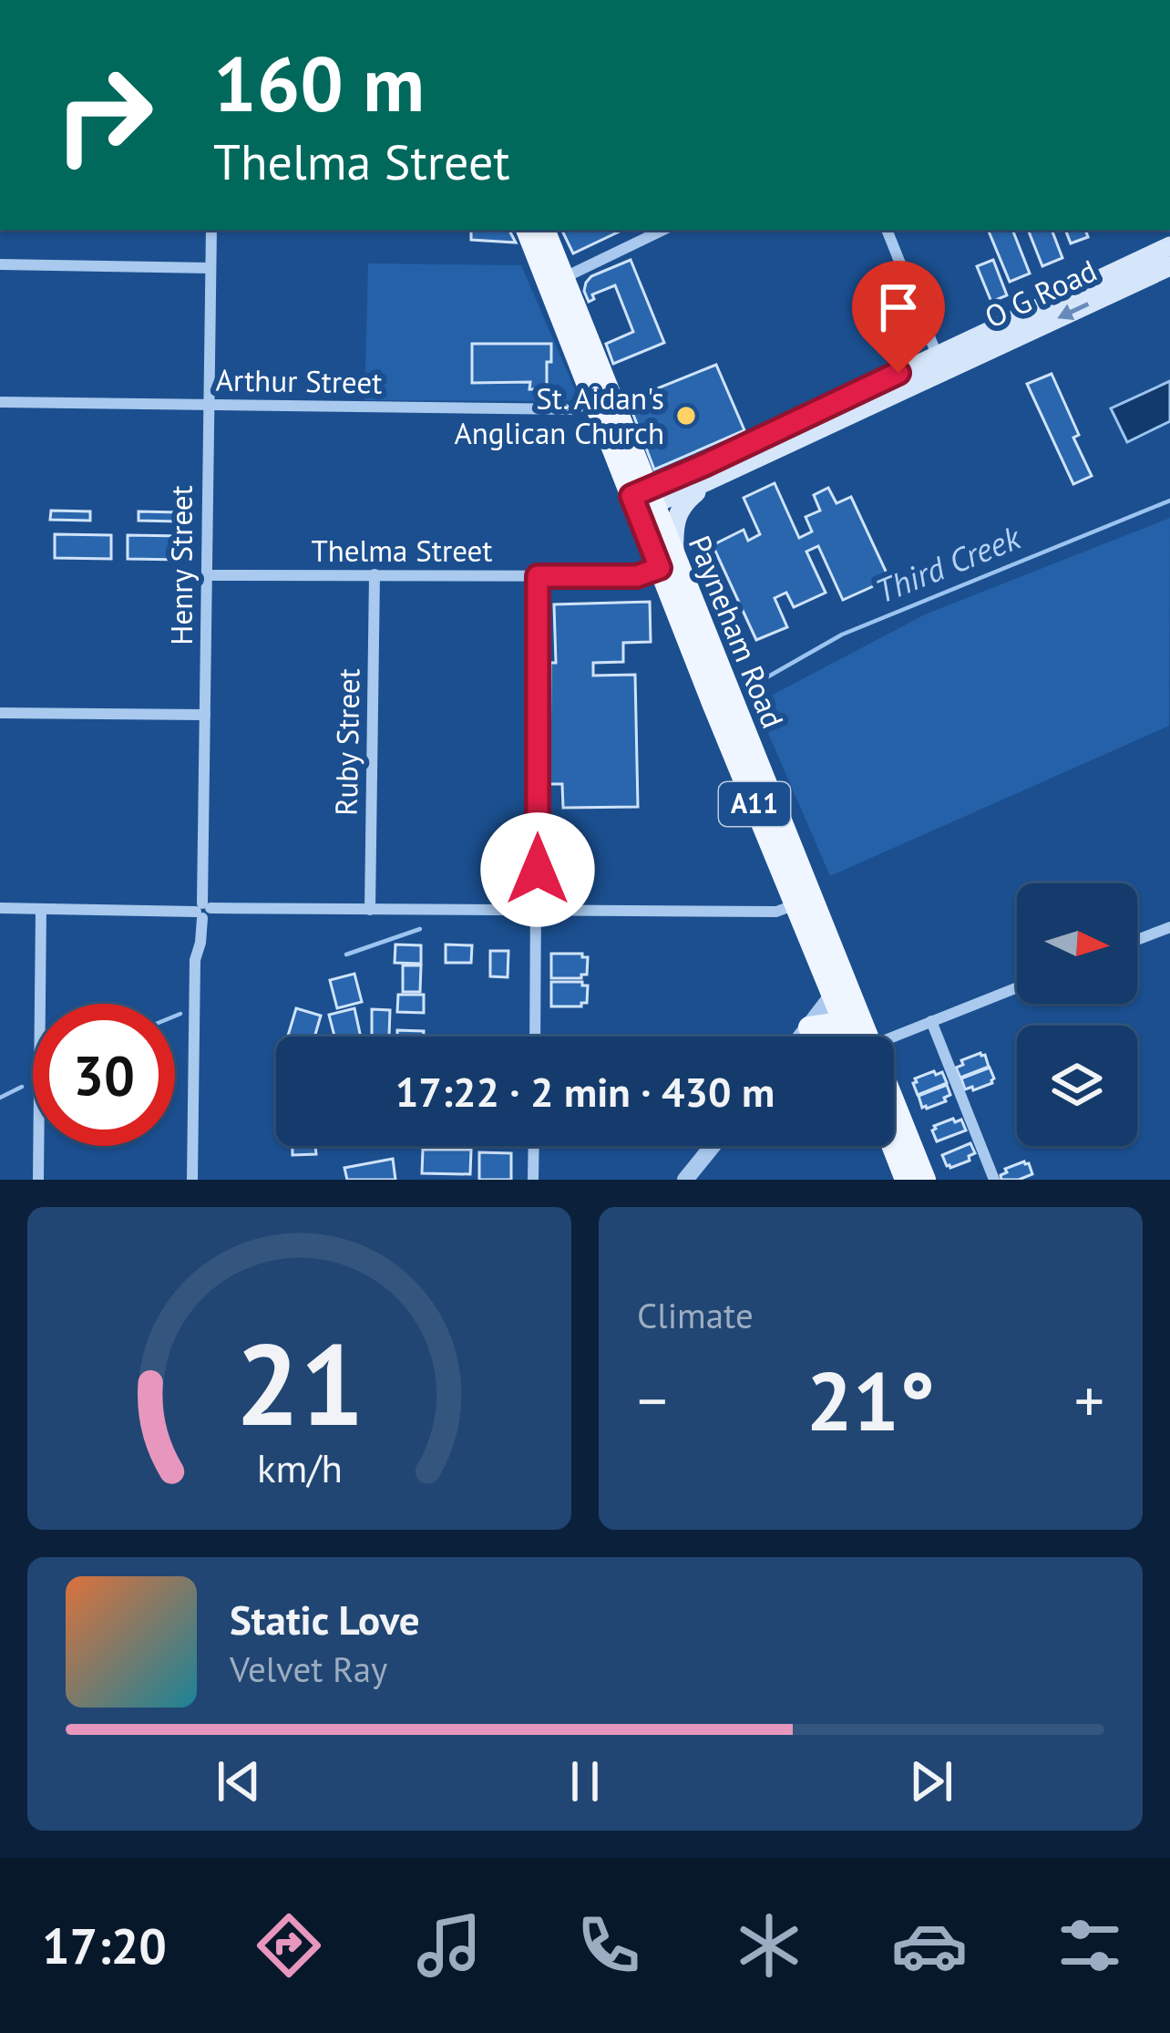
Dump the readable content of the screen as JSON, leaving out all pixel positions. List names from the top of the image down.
{
  "streets": {
    "main road": ["O G Road", "Payneham Road", "A11"],
    "street": [
      "Arthur Street",
      "Thelma Street",
      "Henry Street",
      "Ruby Street"
    ]
  },
  "crossings": [
    ["O G Road", "Payneham Road"],
    ["Arthur Street", "Henry Street"],
    ["Arthur Street", "Payneham Road"],
    ["Thelma Street", "Henry Street"],
    ["Thelma Street", "Payneham Road"],
    ["Thelma Street", "Ruby Street"]
  ],
  "water": ["Third Creek"],
  "places": ["St. Aidan's Anglican Church"],
  "north": "right",
  "page": {
    "turn": ["160 m", "Thelma Street"],
    "limit": "30",
    "trip": "17:22 · 2 min · 430 m",
    "tile": "Climate",
    "heat": ["−", "21°", "+"],
    "song": ["Static Love", "Velvet Ray"],
    "tabs": "17:20",
    "gauge": ["21", "km/h"]
  }
}
